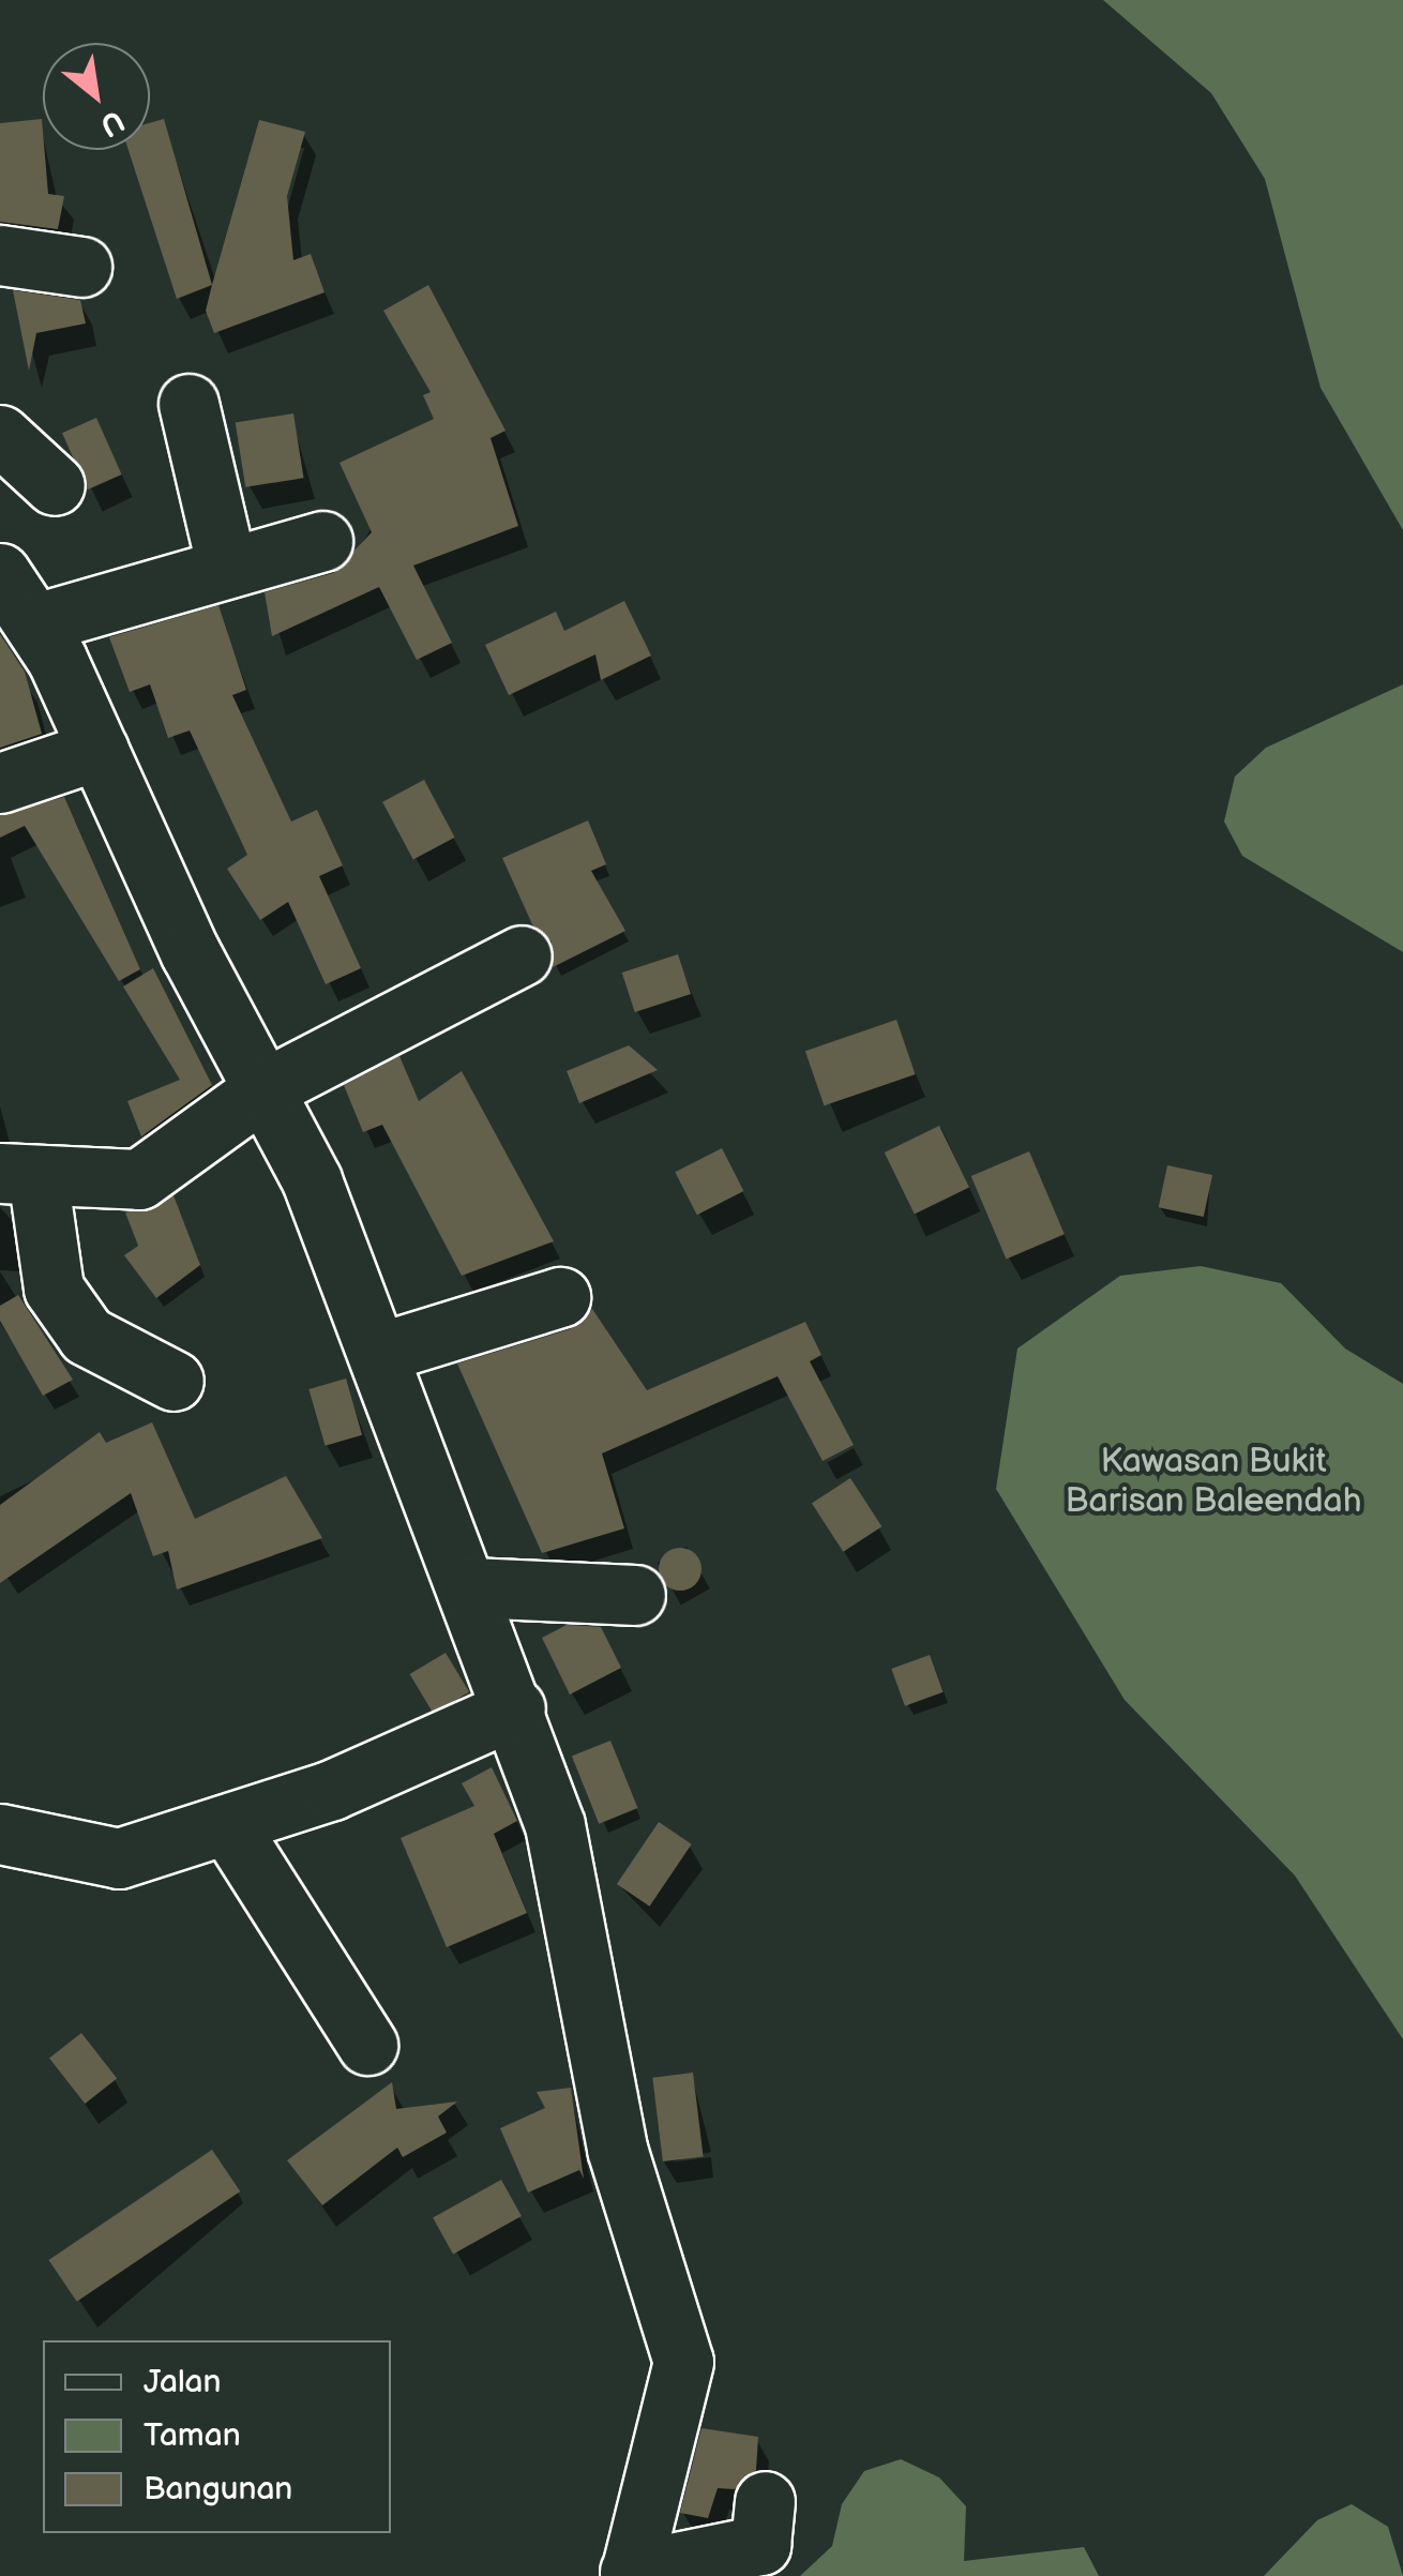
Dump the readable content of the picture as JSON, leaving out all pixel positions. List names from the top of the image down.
{
  "parks": ["Kawasan Bukit Barisan Baleendah"],
  "legend": ["Jalan", "Taman", "Bangunan"],
  "north": "bottom right"
}
